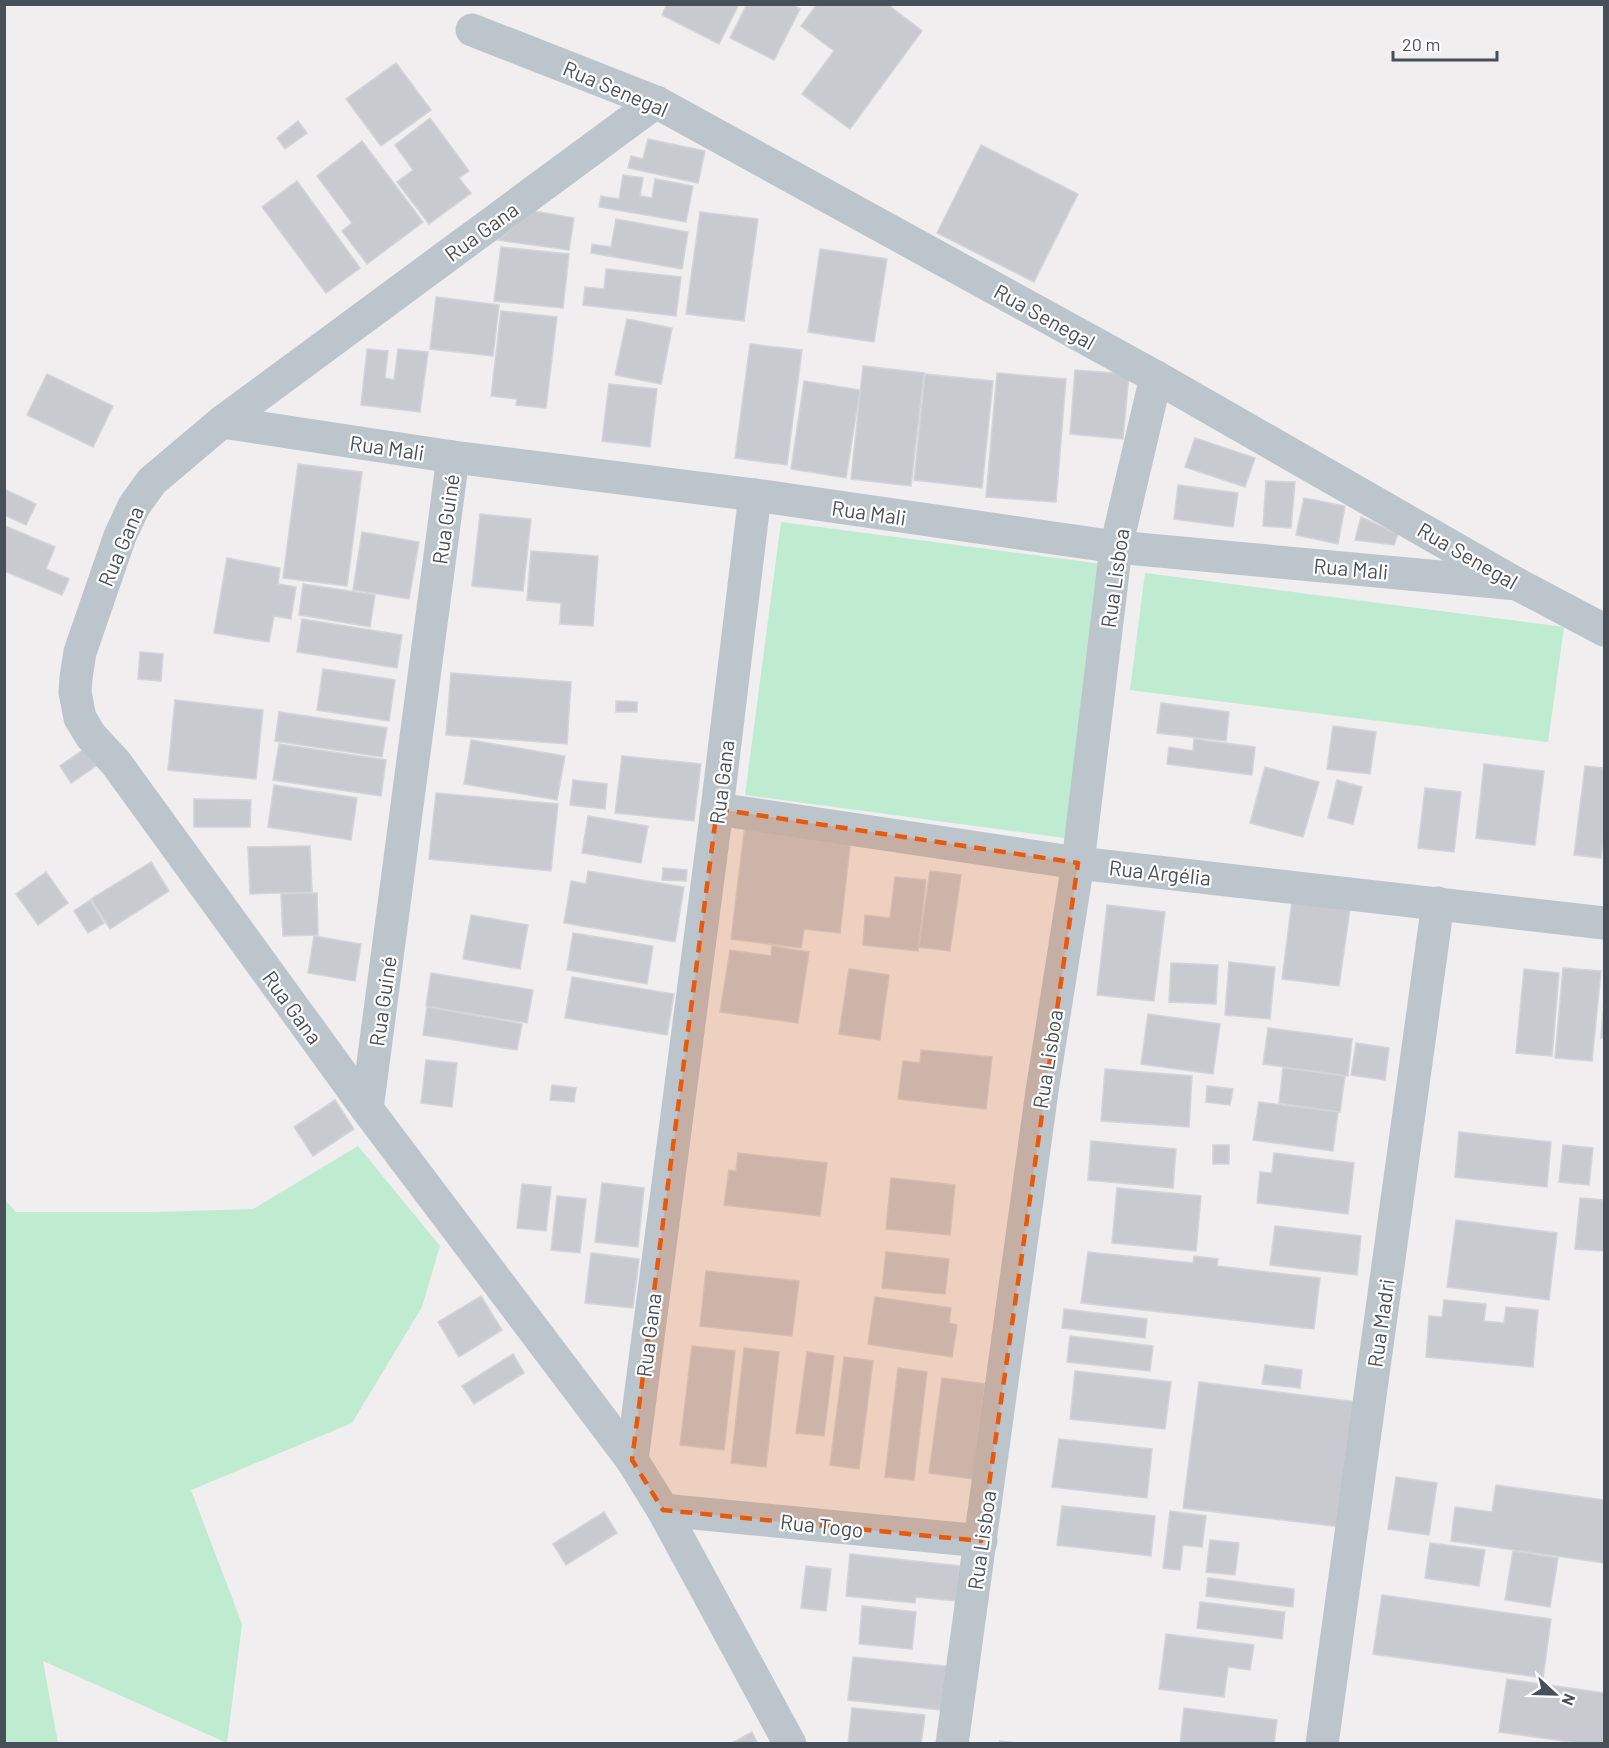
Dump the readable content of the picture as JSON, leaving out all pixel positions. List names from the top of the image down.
{
  "streets": {
    "street": [
      "Rua Senegal",
      "Rua Gana",
      "Rua Mali",
      "Rua Guiné",
      "Rua Lisboa",
      "Rua Argélia",
      "Rua Madri",
      "Rua Togo"
    ]
  },
  "crossings": [
    ["Rua Senegal", "Rua Gana"],
    ["Rua Senegal", "Rua Mali"],
    ["Rua Senegal", "Rua Lisboa"],
    ["Rua Gana", "Rua Mali"],
    ["Rua Gana", "Rua Guiné"],
    ["Rua Gana", "Rua Argélia"],
    ["Rua Mali", "Rua Guiné"],
    ["Rua Mali", "Rua Lisboa"],
    ["Rua Lisboa", "Rua Argélia"],
    ["Rua Lisboa", "Rua Togo"],
    ["Rua Argélia", "Rua Madri"]
  ],
  "scale_bar": "20 m",
  "north": "right"
}
